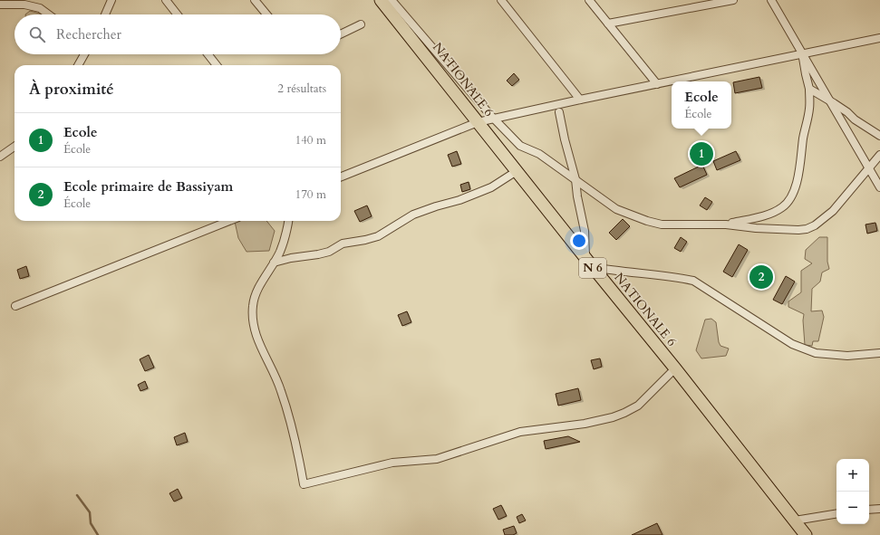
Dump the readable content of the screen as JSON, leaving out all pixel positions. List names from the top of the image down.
{
  "streets": {
    "main road": ["NATIONALE 6", "N 6"]
  },
  "page": {
    "search": "Rechercher",
    "heading": ["À proximité", "2 résultats"],
    "popup": ["Ecole", "École"],
    "list": [
      {
        "mark": "1",
        "name": "Ecole",
        "note": "École",
        "value": "140 m"
      },
      {
        "mark": "2",
        "name": "Ecole primaire de Bassiyam",
        "note": "École",
        "value": "170 m"
      }
    ],
    "pins": ["1", "2"],
    "map_buttons": ["+", "−"]
  }
}
